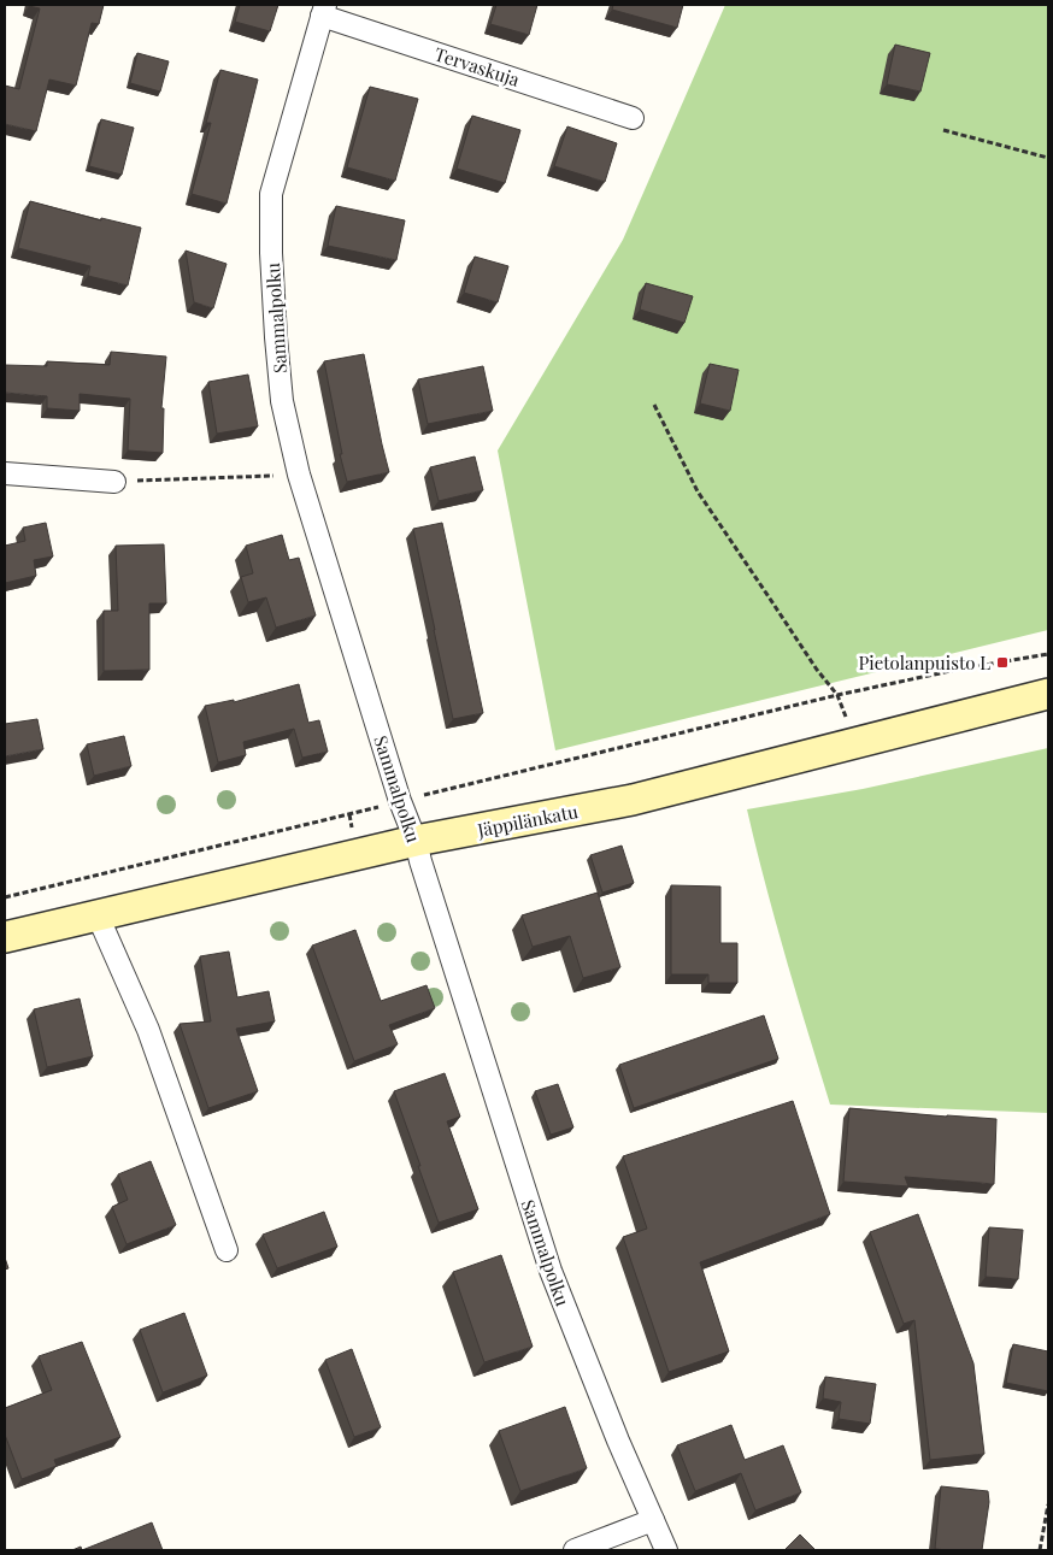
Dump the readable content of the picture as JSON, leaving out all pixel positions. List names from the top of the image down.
{
  "streets": {
    "street": ["Tervaskuja", "Sammalpolku", "Jäppilänkatu"]
  },
  "crossings": [
    ["Tervaskuja", "Sammalpolku"],
    ["Sammalpolku", "Jäppilänkatu"]
  ],
  "places": {
    "transit": ["Pietolanpuisto L"]
  }
}
